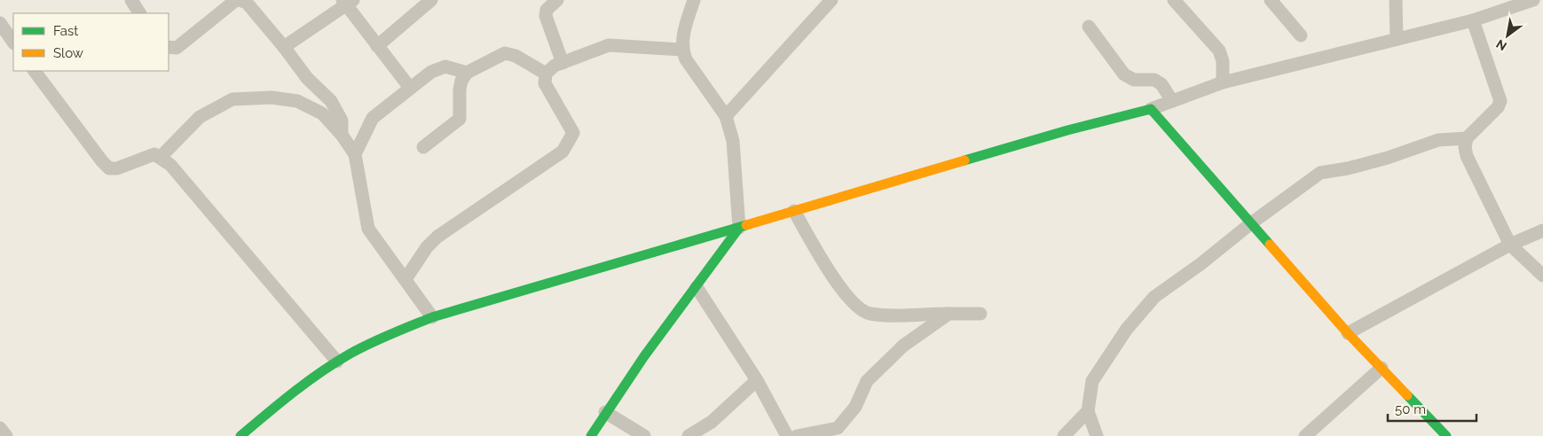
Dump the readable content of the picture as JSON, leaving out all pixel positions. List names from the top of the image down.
{
  "legend": ["Fast", "Slow"],
  "scale_bar": "50 m",
  "north": "bottom left"
}
